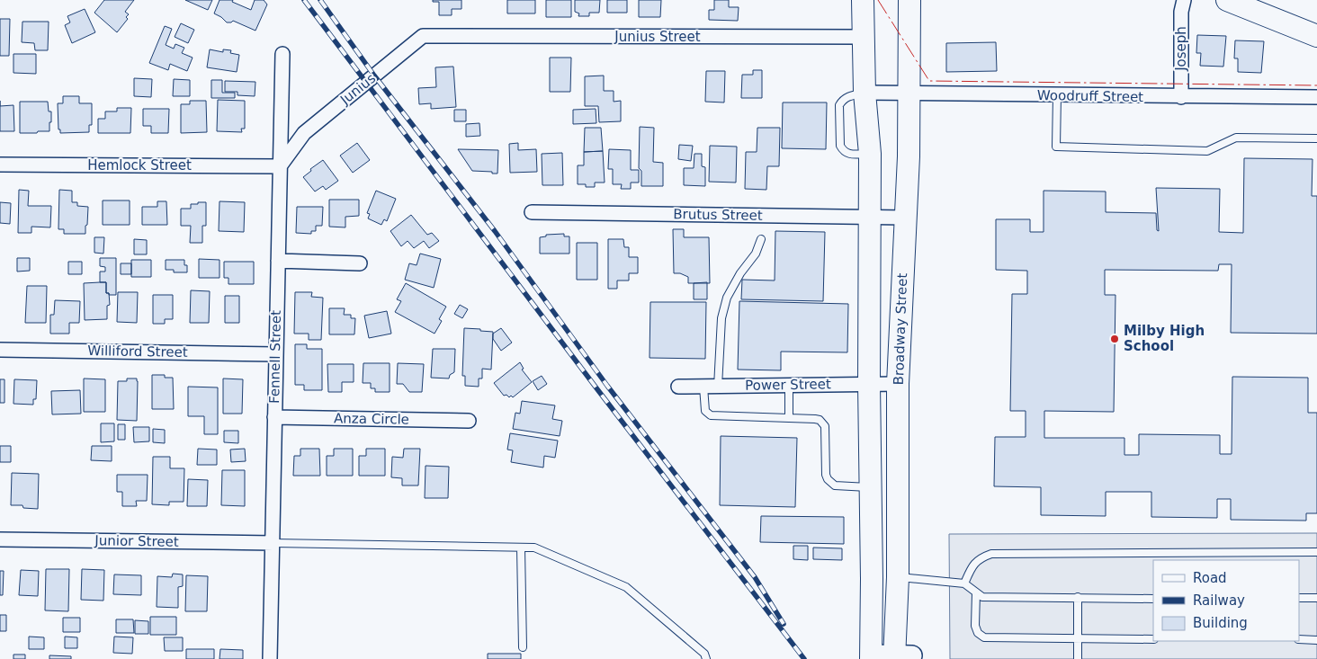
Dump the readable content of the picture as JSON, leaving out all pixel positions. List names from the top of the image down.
{
  "streets": {
    "main road": ["Broadway Street"],
    "street": [
      "Junius Street",
      "Joseph",
      "Junius",
      "Woodruff Street",
      "Hemlock Street",
      "Brutus Street",
      "Williford Street",
      "Fennell Street",
      "Power Street",
      "Anza Circle",
      "Junior Street"
    ]
  },
  "crossings": [
    ["Junius Street", "Junius"],
    ["Joseph", "Woodruff Street"],
    ["Junius", "Hemlock Street"],
    ["Junius", "Fennell Street"],
    ["Woodruff Street", "Broadway Street"],
    ["Hemlock Street", "Fennell Street"],
    ["Brutus Street", "Broadway Street"],
    ["Broadway Street", "Power Street"],
    ["Williford Street", "Fennell Street"],
    ["Fennell Street", "Anza Circle"],
    ["Fennell Street", "Junior Street"]
  ],
  "places": ["Milby High School"],
  "legend": ["Road", "Railway", "Building"]
}
